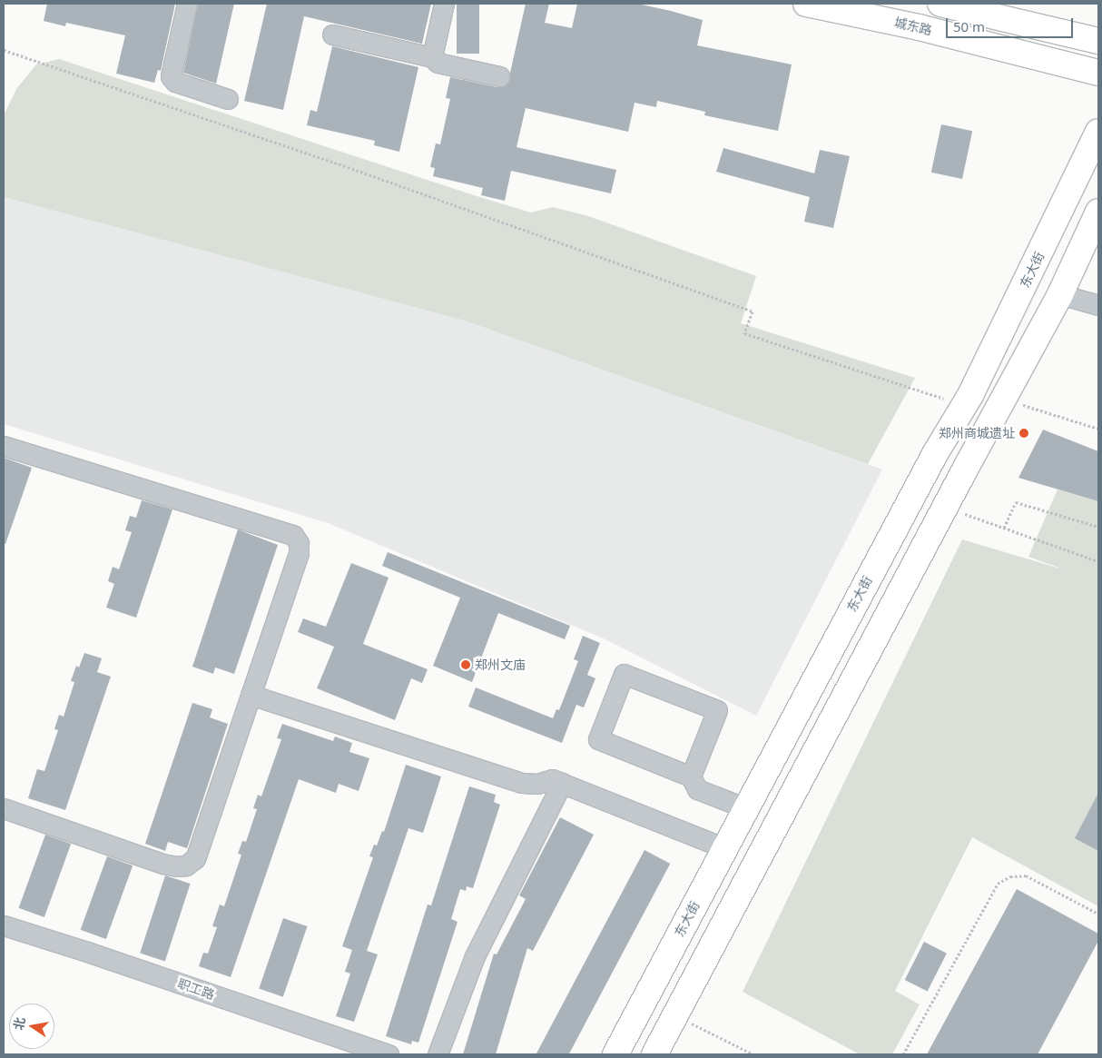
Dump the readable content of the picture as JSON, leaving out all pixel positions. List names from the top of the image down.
{
  "streets": {
    "main road": ["城东路", "东大街"],
    "street": ["职工路"]
  },
  "places": ["郑州商城遗址", "郑州文庙"],
  "scale_bar": "50 m",
  "north": "left"
}
